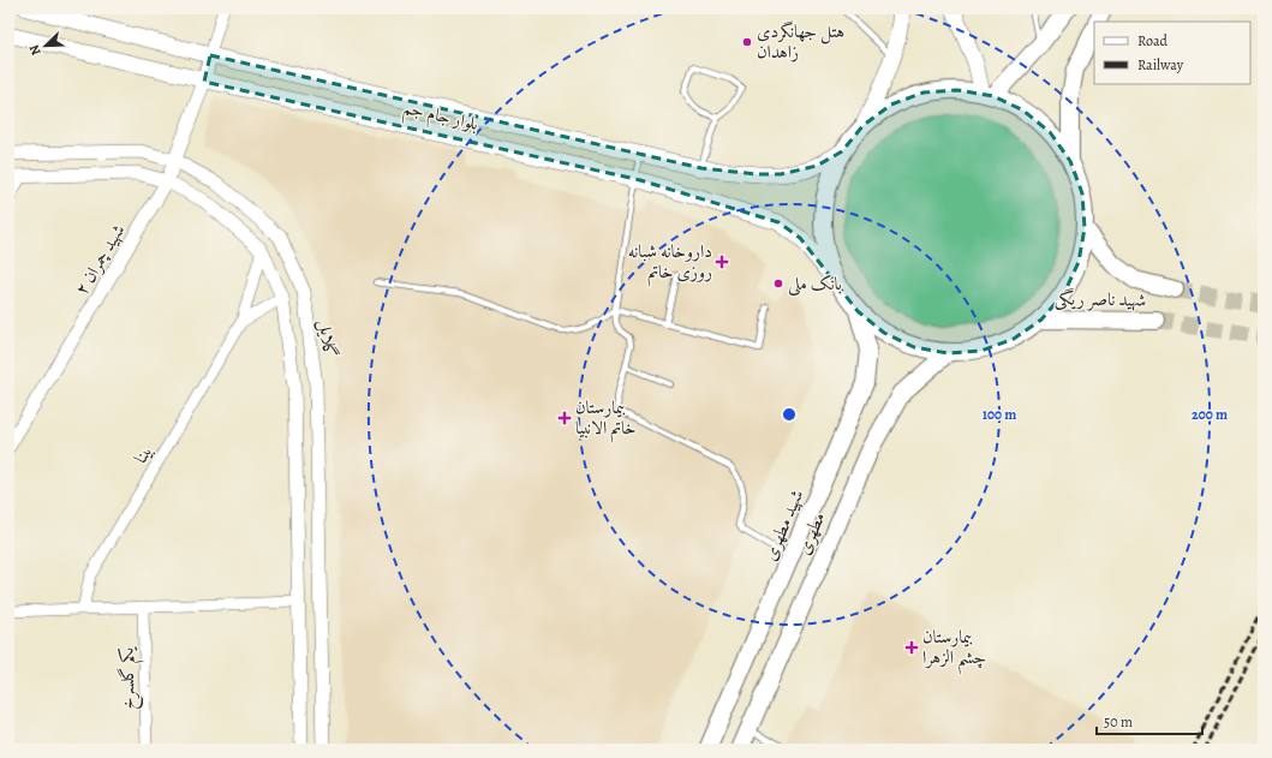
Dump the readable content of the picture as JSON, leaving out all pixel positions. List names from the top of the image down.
{
  "streets": {
    "main road": [
      "بلوار جام جم",
      "شهید ناصر ریگی",
      "شهید مطهری",
      "مطهری"
    ],
    "street": [
      "شهید چمران ۲",
      "گلایل",
      "بینا",
      "یکم گلسرخ"
    ]
  },
  "crossings": [
    ["بلوار جام جم", "شهید چمران ۲"],
    ["شهید چمران ۲", "گلایل"]
  ],
  "places": {
    "other": ["هتل جهانگردی زاهدان", "بانک ملی"],
    "health": ["داروخانه شبانه روزی خاتم", "بیمارستان خاتم الانبیا", "بیمارستان چشم الزهرا"]
  },
  "legend": ["Road", "Railway"],
  "scale_bar": "50 m",
  "north": "bottom left",
  "rings": ["100 m", "200 m"]
}
